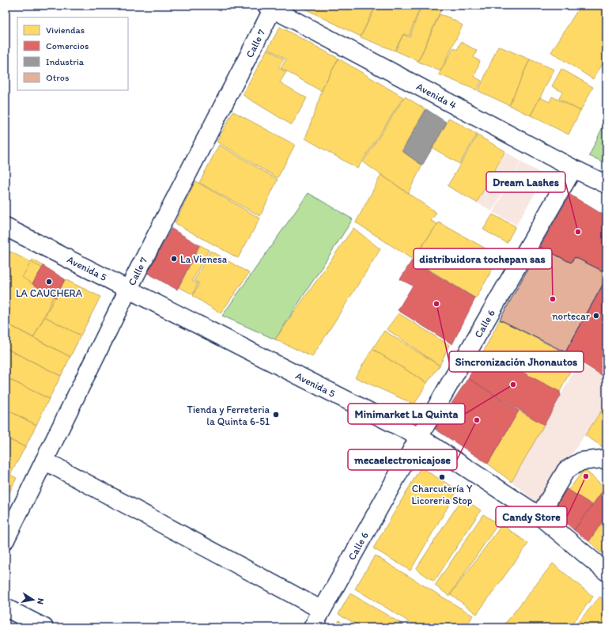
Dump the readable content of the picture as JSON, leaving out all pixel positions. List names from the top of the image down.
{
  "streets": {
    "street": [
      "Calle 7",
      "Avenida 4",
      "Avenida 5",
      "Calle 6"
    ]
  },
  "crossings": [
    ["Calle 7", "Avenida 4"],
    ["Calle 7", "Avenida 5"],
    ["Avenida 4", "Calle 6"],
    ["Avenida 5", "Calle 6"]
  ],
  "places": [
    "Dream Lashes",
    "La Vienesa",
    "LA CAUCHERA",
    "distribuidora tochepan sas",
    "Sincronización Jhonautos",
    "nortecar",
    "Minimarket La Quinta",
    "Tienda y Ferreteria la Quinta 6-51",
    "mecaelectronicajose",
    "Candy Store",
    "Charcutería Y Licoreria Stop"
  ],
  "legend": [
    "Viviendas",
    "Comercios",
    "Industria",
    "Otros"
  ],
  "north": "right"
}
